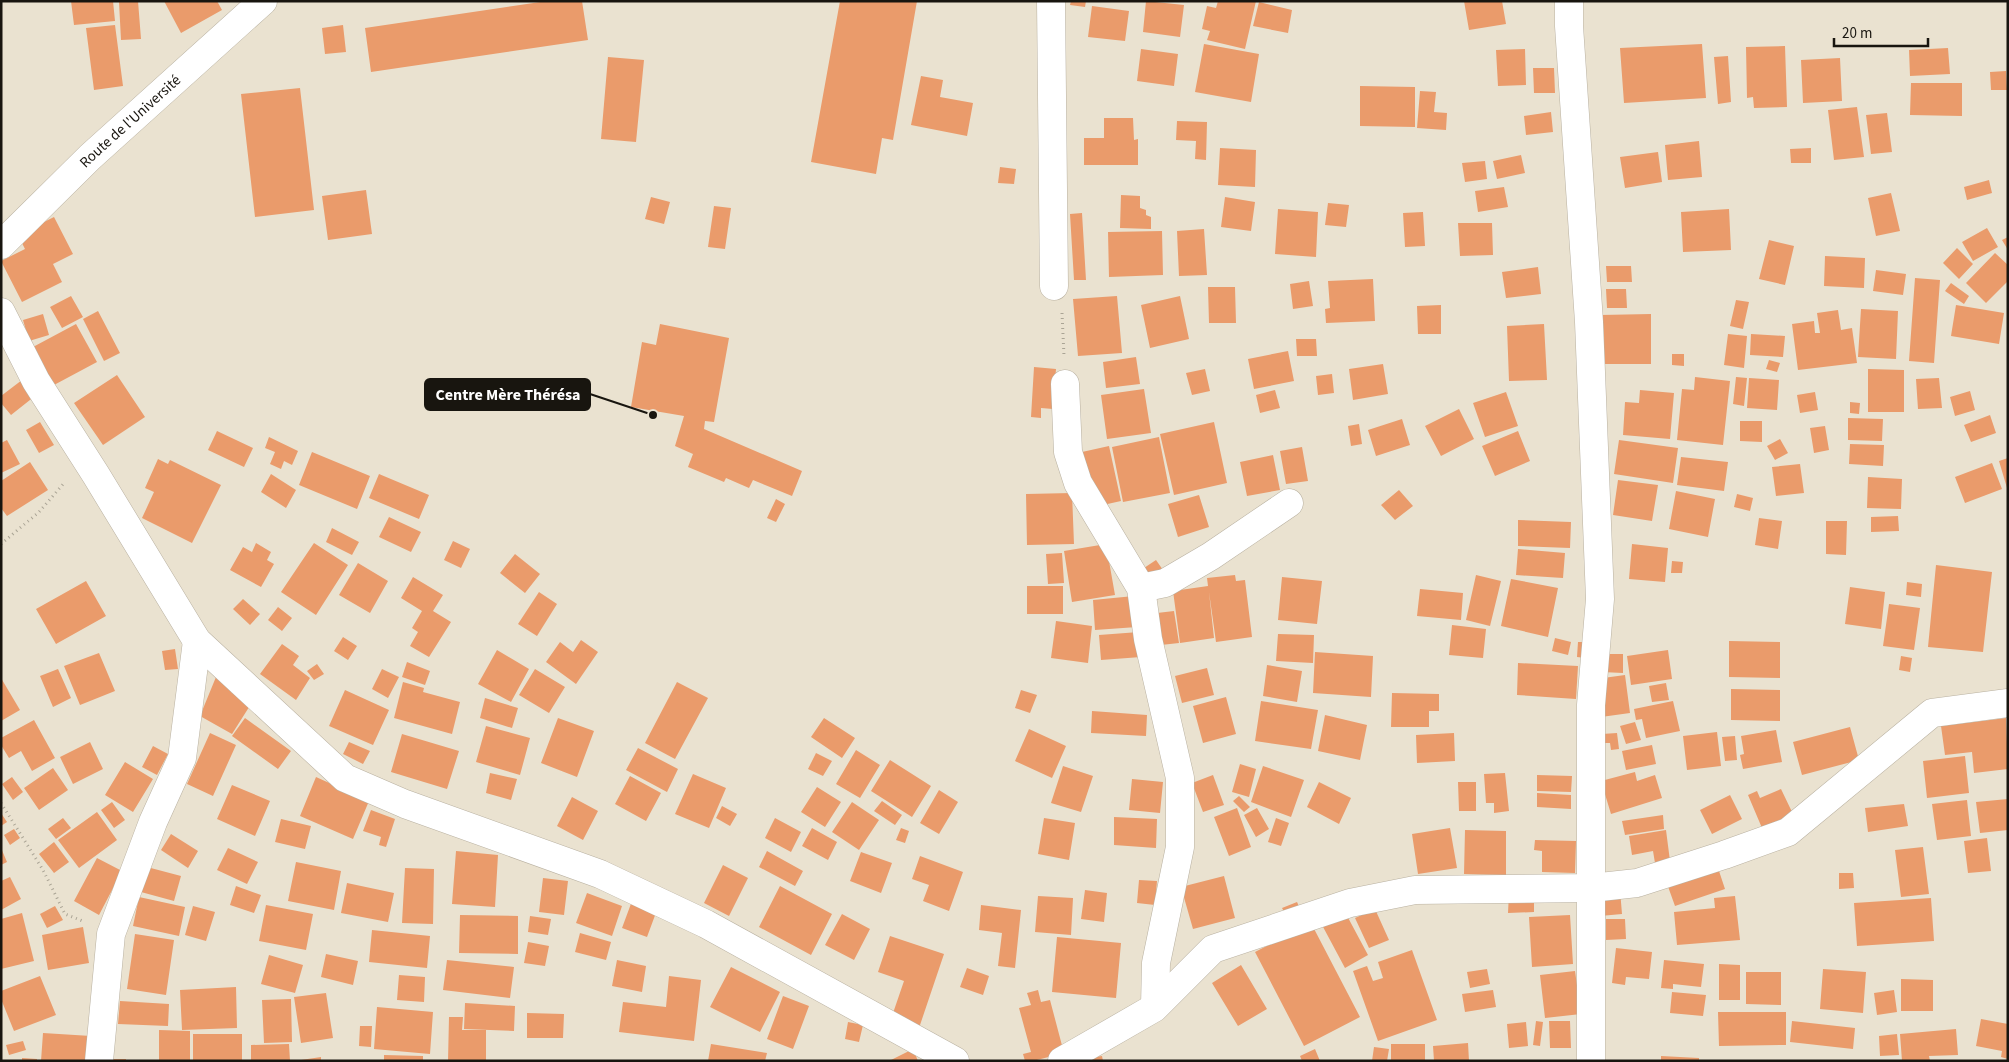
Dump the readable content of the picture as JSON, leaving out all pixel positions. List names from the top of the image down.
{
  "streets": {
    "street": ["Route de l'Université"]
  },
  "places": ["Centre Mère Thérésa"],
  "scale_bar": "20 m"
}
